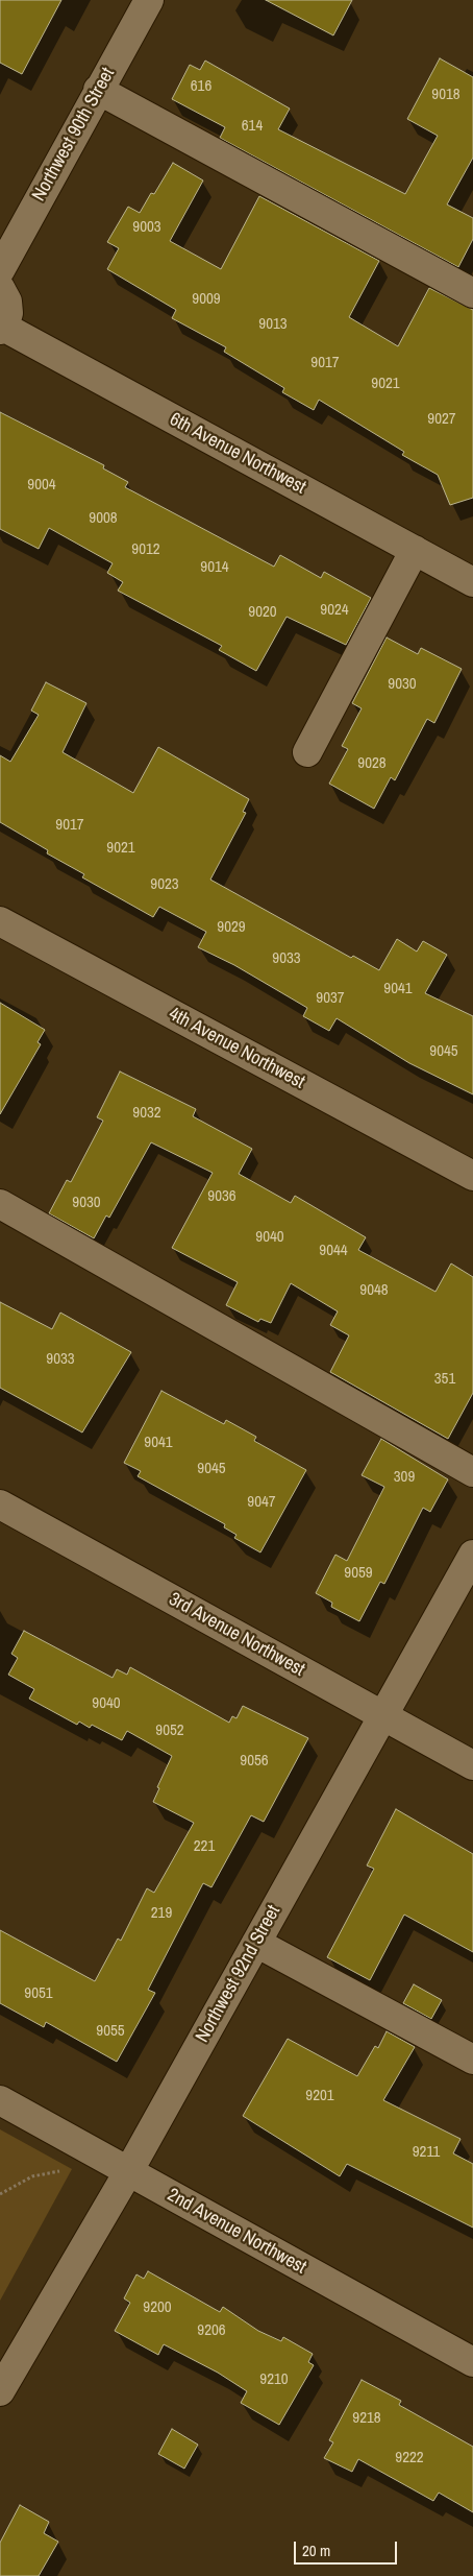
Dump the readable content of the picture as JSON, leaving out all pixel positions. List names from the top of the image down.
{
  "streets": {
    "street": [
      "Northwest 90th Street",
      "6th Avenue Northwest",
      "4th Avenue Northwest",
      "3rd Avenue Northwest",
      "Northwest 92nd Street",
      "2nd Avenue Northwest"
    ]
  },
  "crossings": [
    ["3rd Avenue Northwest", "Northwest 92nd Street"],
    ["Northwest 92nd Street", "2nd Avenue Northwest"]
  ],
  "house_numbers": [
    "616",
    "9018",
    "614",
    "9003",
    "9009",
    "9013",
    "9017",
    "9021",
    "9027",
    "9004",
    "9008",
    "9012",
    "9014",
    "9024",
    "9020",
    "9030",
    "9028",
    "9017",
    "9021",
    "9023",
    "9029",
    "9033",
    "9041",
    "9037",
    "9045",
    "9032",
    "9036",
    "9030",
    "9040",
    "9044",
    "9048",
    "9033",
    "351",
    "9041",
    "9045",
    "309",
    "9047",
    "9059",
    "9040",
    "9052",
    "9056",
    "221",
    "219",
    "9051",
    "9055",
    "9201",
    "9211",
    "9200",
    "9206",
    "9210",
    "9218",
    "9222"
  ],
  "scale_bar": "20 m"
}
